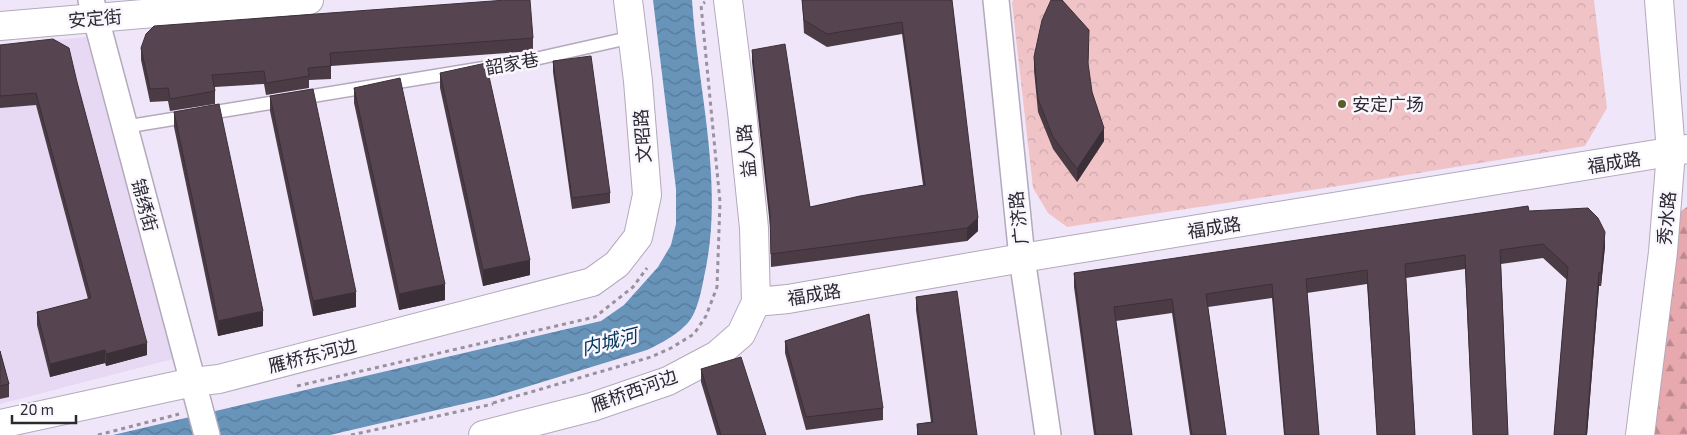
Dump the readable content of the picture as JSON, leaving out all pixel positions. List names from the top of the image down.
{
  "streets": {
    "street": [
      "安定街",
      "文昭路",
      "益人路",
      "福成路",
      "锦绣街",
      "广济路",
      "秀水路",
      "雁桥东河边",
      "雁桥西河边"
    ],
    "lane": ["韶家巷"]
  },
  "crossings": [
    ["安定街", "锦绣街"],
    ["韶家巷", "文昭路"],
    ["韶家巷", "锦绣街"],
    ["文昭路", "雁桥东河边"],
    ["益人路", "福成路"],
    ["益人路", "雁桥西河边"],
    ["福成路", "广济路"],
    ["福成路", "秀水路"],
    ["福成路", "雁桥西河边"],
    ["锦绣街", "雁桥东河边"]
  ],
  "water": ["内城河"],
  "places": ["安定广场"],
  "scale_bar": "20 m"
}
